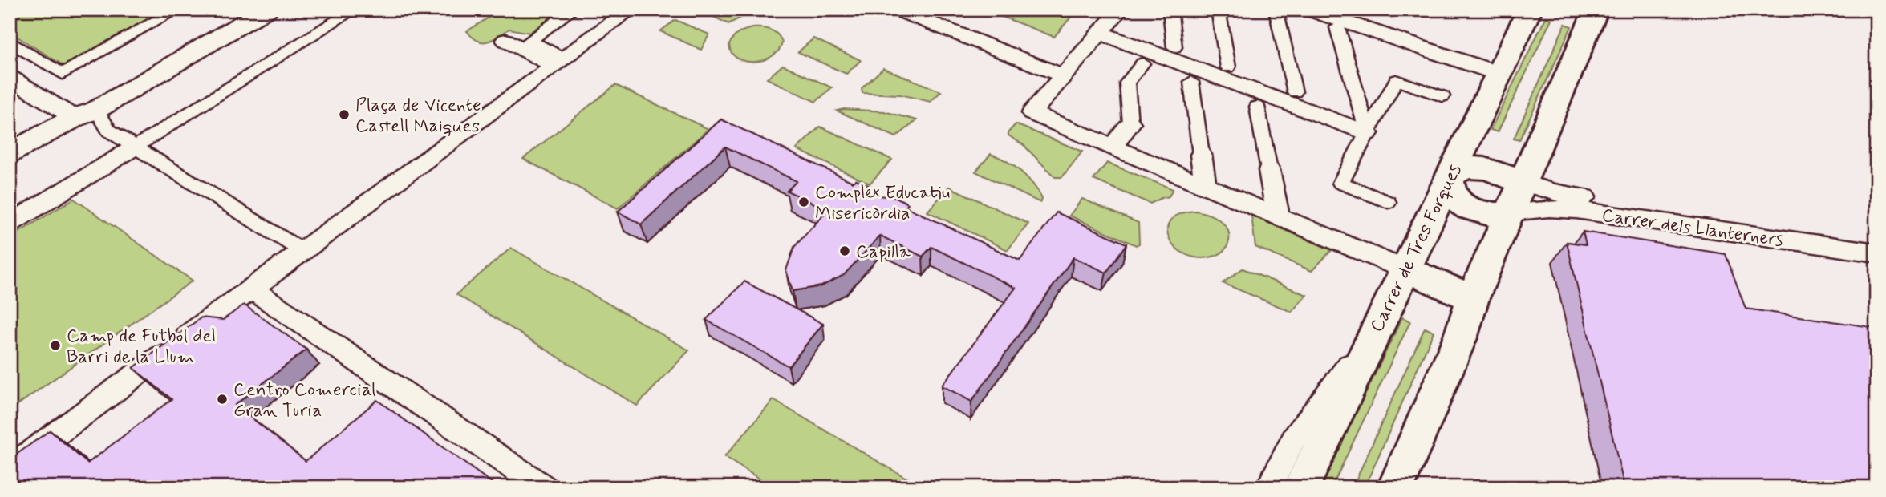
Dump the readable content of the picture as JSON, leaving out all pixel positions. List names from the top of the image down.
{
  "streets": {
    "main road": ["Carrer de Tres Forques"],
    "street": ["Carrer dels Llanterners"]
  },
  "places": [
    "Plaça de Vicente Castell Maiques",
    "Complex Educatiu Misericòrdia",
    "Capilla",
    "Camp de Futbol del Barri de la Llum",
    "Centro Comercial Gran Turia"
  ]
}
